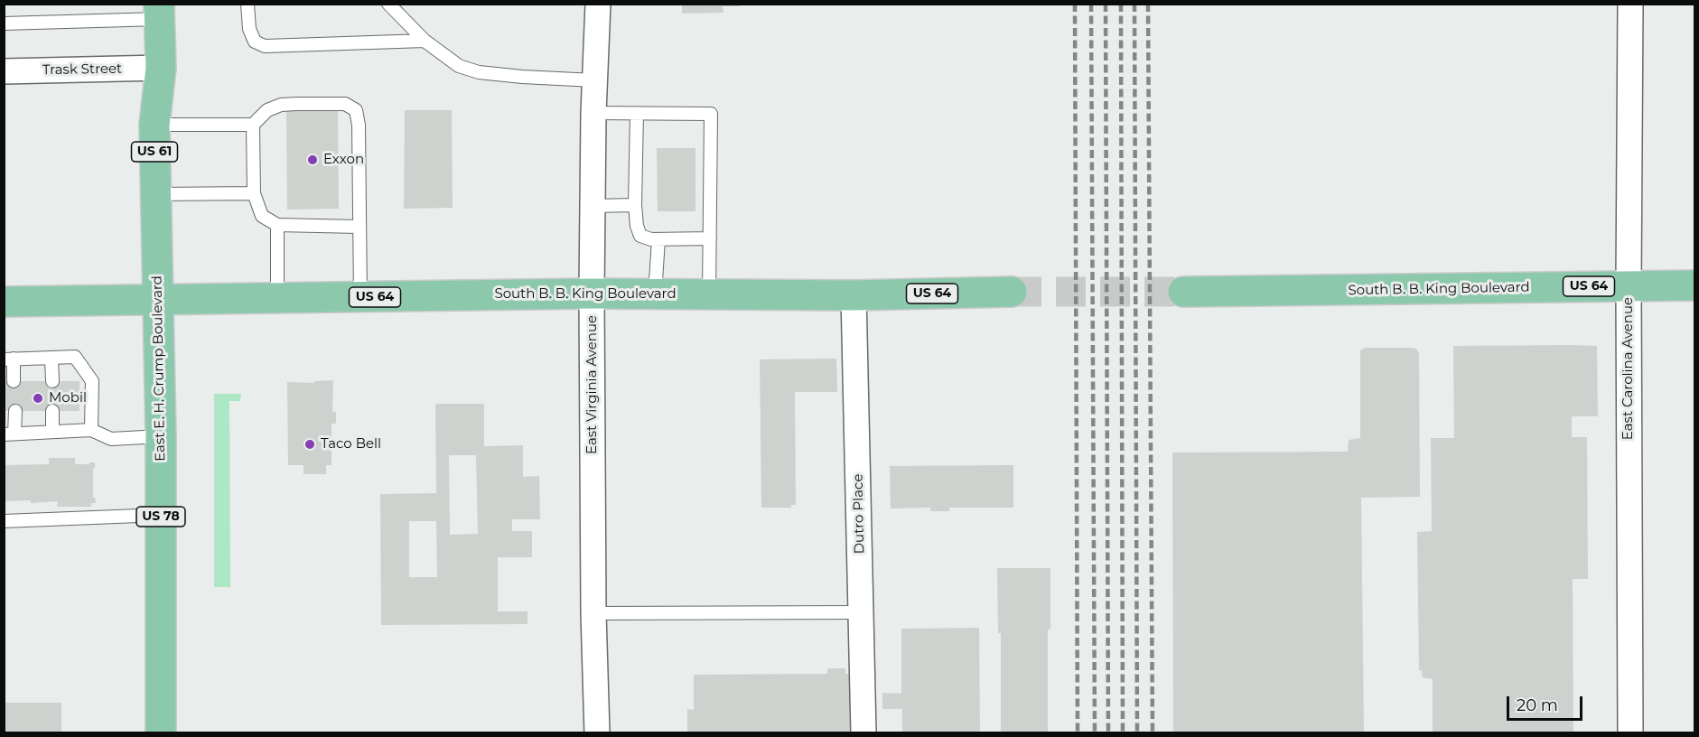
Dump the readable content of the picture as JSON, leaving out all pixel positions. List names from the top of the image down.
{
  "streets": {
    "main road": [
      "US 61",
      "US 64",
      "South B. B. King Boulevard",
      "East E. H. Crump Boulevard",
      "US 78"
    ],
    "street": [
      "Trask Street",
      "East Carolina Avenue",
      "East Virginia Avenue",
      "Dutro Place"
    ]
  },
  "crossings": [
    ["Trask Street", "East E. H. Crump Boulevard"],
    ["South B. B. King Boulevard", "East E. H. Crump Boulevard"],
    ["South B. B. King Boulevard", "East Carolina Avenue"],
    ["South B. B. King Boulevard", "East Virginia Avenue"],
    ["South B. B. King Boulevard", "Dutro Place"]
  ],
  "places": ["Exxon", "Mobil", "Taco Bell"],
  "scale_bar": "20 m"
}
